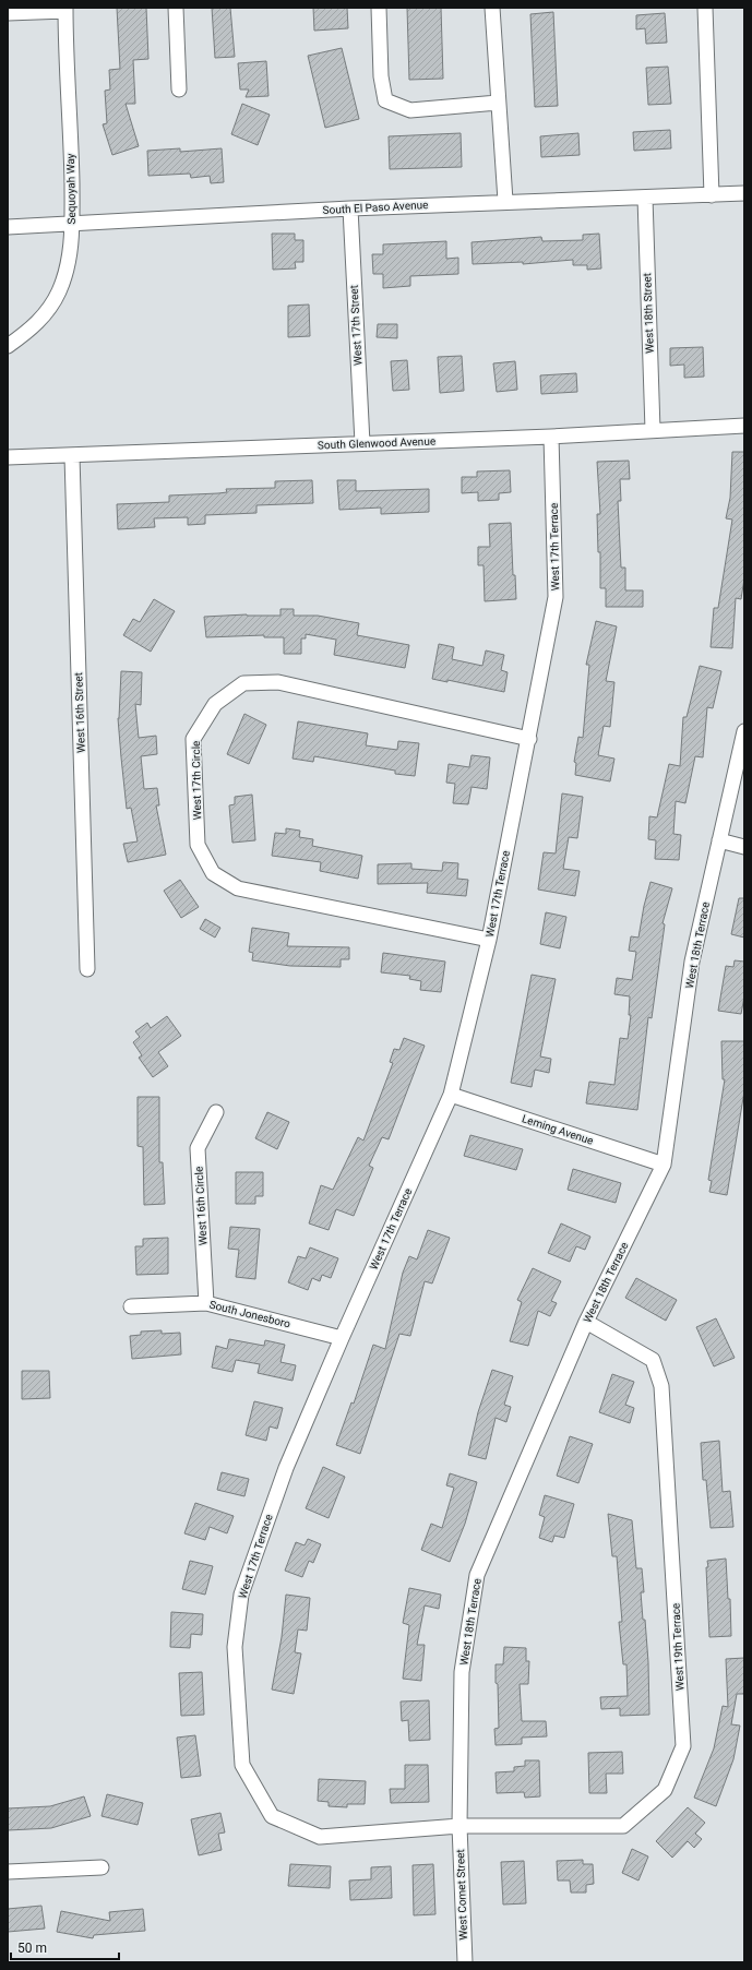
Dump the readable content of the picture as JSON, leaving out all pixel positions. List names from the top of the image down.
{
  "streets": {
    "street": [
      "Sequoyah Way",
      "South El Paso Avenue",
      "West 18th Street",
      "West 17th Street",
      "South Glenwood Avenue",
      "West 17th Terrace",
      "West 16th Street",
      "West 17th Circle",
      "West 18th Terrace",
      "Leming Avenue",
      "West 16th Circle",
      "South Jonesboro",
      "West 19th Terrace",
      "West Comet Street"
    ]
  },
  "crossings": [
    ["Sequoyah Way", "South El Paso Avenue"],
    ["South El Paso Avenue", "West 18th Street"],
    ["South El Paso Avenue", "West 17th Street"],
    ["West 18th Street", "South Glenwood Avenue"],
    ["West 17th Street", "South Glenwood Avenue"],
    ["South Glenwood Avenue", "West 17th Terrace"],
    ["South Glenwood Avenue", "West 16th Street"],
    ["West 17th Terrace", "West 17th Circle"],
    ["West 17th Terrace", "West 18th Terrace"],
    ["West 17th Terrace", "Leming Avenue"],
    ["West 17th Terrace", "South Jonesboro"],
    ["West 17th Terrace", "West 19th Terrace"],
    ["West 17th Terrace", "West Comet Street"],
    ["West 18th Terrace", "Leming Avenue"],
    ["West 18th Terrace", "West 19th Terrace"],
    ["West 18th Terrace", "West Comet Street"],
    ["West 16th Circle", "South Jonesboro"],
    ["West 19th Terrace", "West Comet Street"]
  ],
  "scale_bar": "50 m"
}
